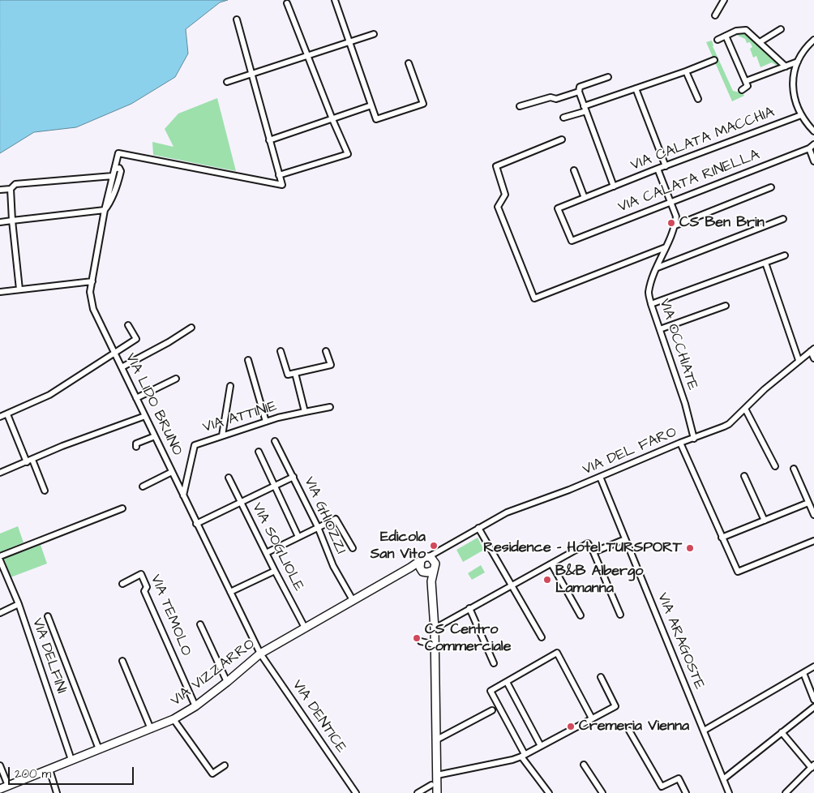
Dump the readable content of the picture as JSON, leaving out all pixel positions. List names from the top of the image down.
{
  "streets": {
    "street": [
      "VIA CALATA MACCHIA",
      "VIA CALATA RINELLA",
      "VIA OCCHIATE",
      "VIA LIDO BRUNO",
      "VIA ATTINIE",
      "VIA DEL FARO",
      "VIA GHIOZZI",
      "VIA SOGLIOLE",
      "VIA TEMOLO",
      "VIA ARAGOSTE",
      "VIA DELFINI",
      "VIA VIZZARRO",
      "VIA DENTICE"
    ]
  },
  "crossings": [
    ["VIA CALATA MACCHIA", "VIA CALATA RINELLA"],
    ["VIA OCCHIATE", "VIA DEL FARO"],
    ["VIA LIDO BRUNO", "VIA ATTINIE"],
    ["VIA LIDO BRUNO", "VIA VIZZARRO"],
    ["VIA LIDO BRUNO", "VIA DENTICE"],
    ["VIA DEL FARO", "VIA ARAGOSTE"],
    ["VIA DEL FARO", "VIA VIZZARRO"],
    ["VIA GHIOZZI", "VIA VIZZARRO"],
    ["VIA SOGLIOLE", "VIA VIZZARRO"],
    ["VIA TEMOLO", "VIA VIZZARRO"],
    ["VIA DELFINI", "VIA VIZZARRO"],
    ["VIA VIZZARRO", "VIA DENTICE"]
  ],
  "places": [
    "CS Ben Brin",
    "Edicola San Vito",
    "Residence - Hotel TURSPORT",
    "B&B Albergo Lamanna",
    "CS Centro Commerciale",
    "Cremeria Vienna"
  ],
  "scale_bar": "200 m"
}
